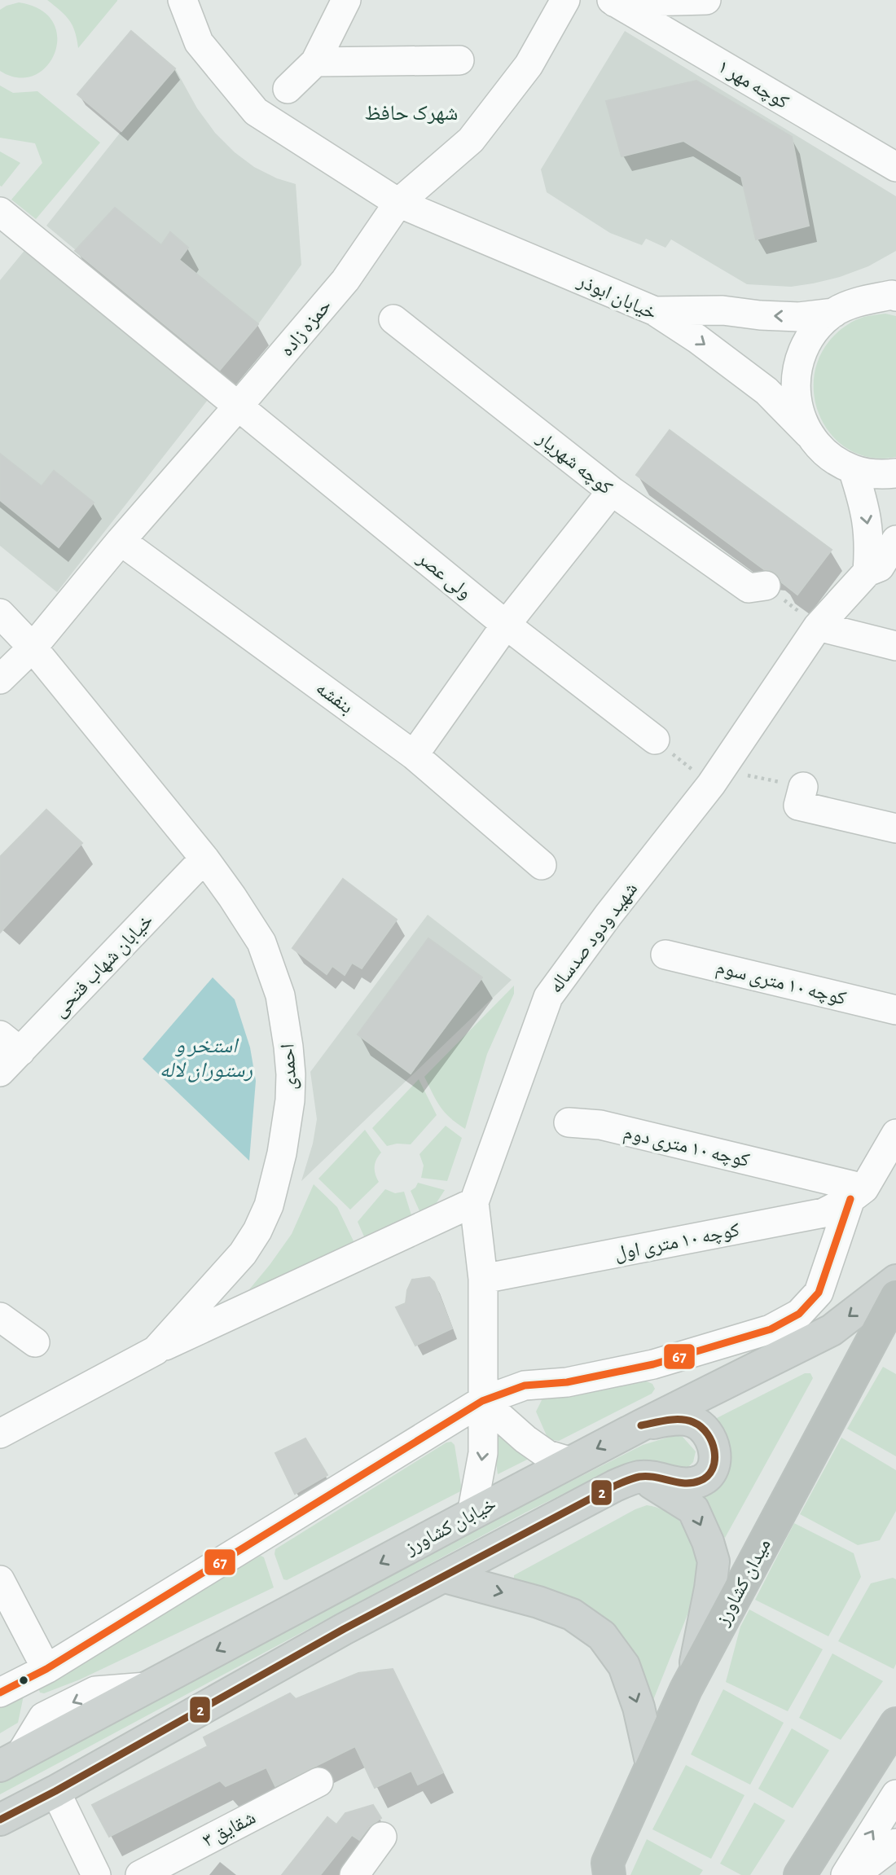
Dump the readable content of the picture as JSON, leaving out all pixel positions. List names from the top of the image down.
{
  "streets": {
    "highway": ["میدان کشاورز"],
    "main road": ["خیابان کشاورز"],
    "street": [
      "کوچه مهر ۱",
      "خیابان ابوذر",
      "حمزه زاده",
      "کوچه شهریار",
      "ولی عصر",
      "بنفشه",
      "شهید ودود صدساله",
      "خیابان شهاب فتحی",
      "کوچه ۱۰ متری سوم",
      "احمدی",
      "کوچه ۱۰ متری دوم",
      "کوچه ۱۰ متری اول",
      "شقایق ۳"
    ]
  },
  "crossings": [
    ["خیابان ابوذر", "حمزه زاده"],
    ["حمزه زاده", "ولی عصر"],
    ["حمزه زاده", "بنفشه"],
    ["حمزه زاده", "احمدی"],
    ["شهید ودود صدساله", "کوچه ۱۰ متری اول"],
    ["شهید ودود صدساله", "خیابان کشاورز"],
    ["خیابان شهاب فتحی", "احمدی"],
    ["کوچه ۱۰ متری دوم", "کوچه ۱۰ متری اول"]
  ],
  "districts": ["شهرک حافظ"],
  "water": ["استخر و رستوران لاله"],
  "lines": ["transit line 67", "transit line 2"]
}
